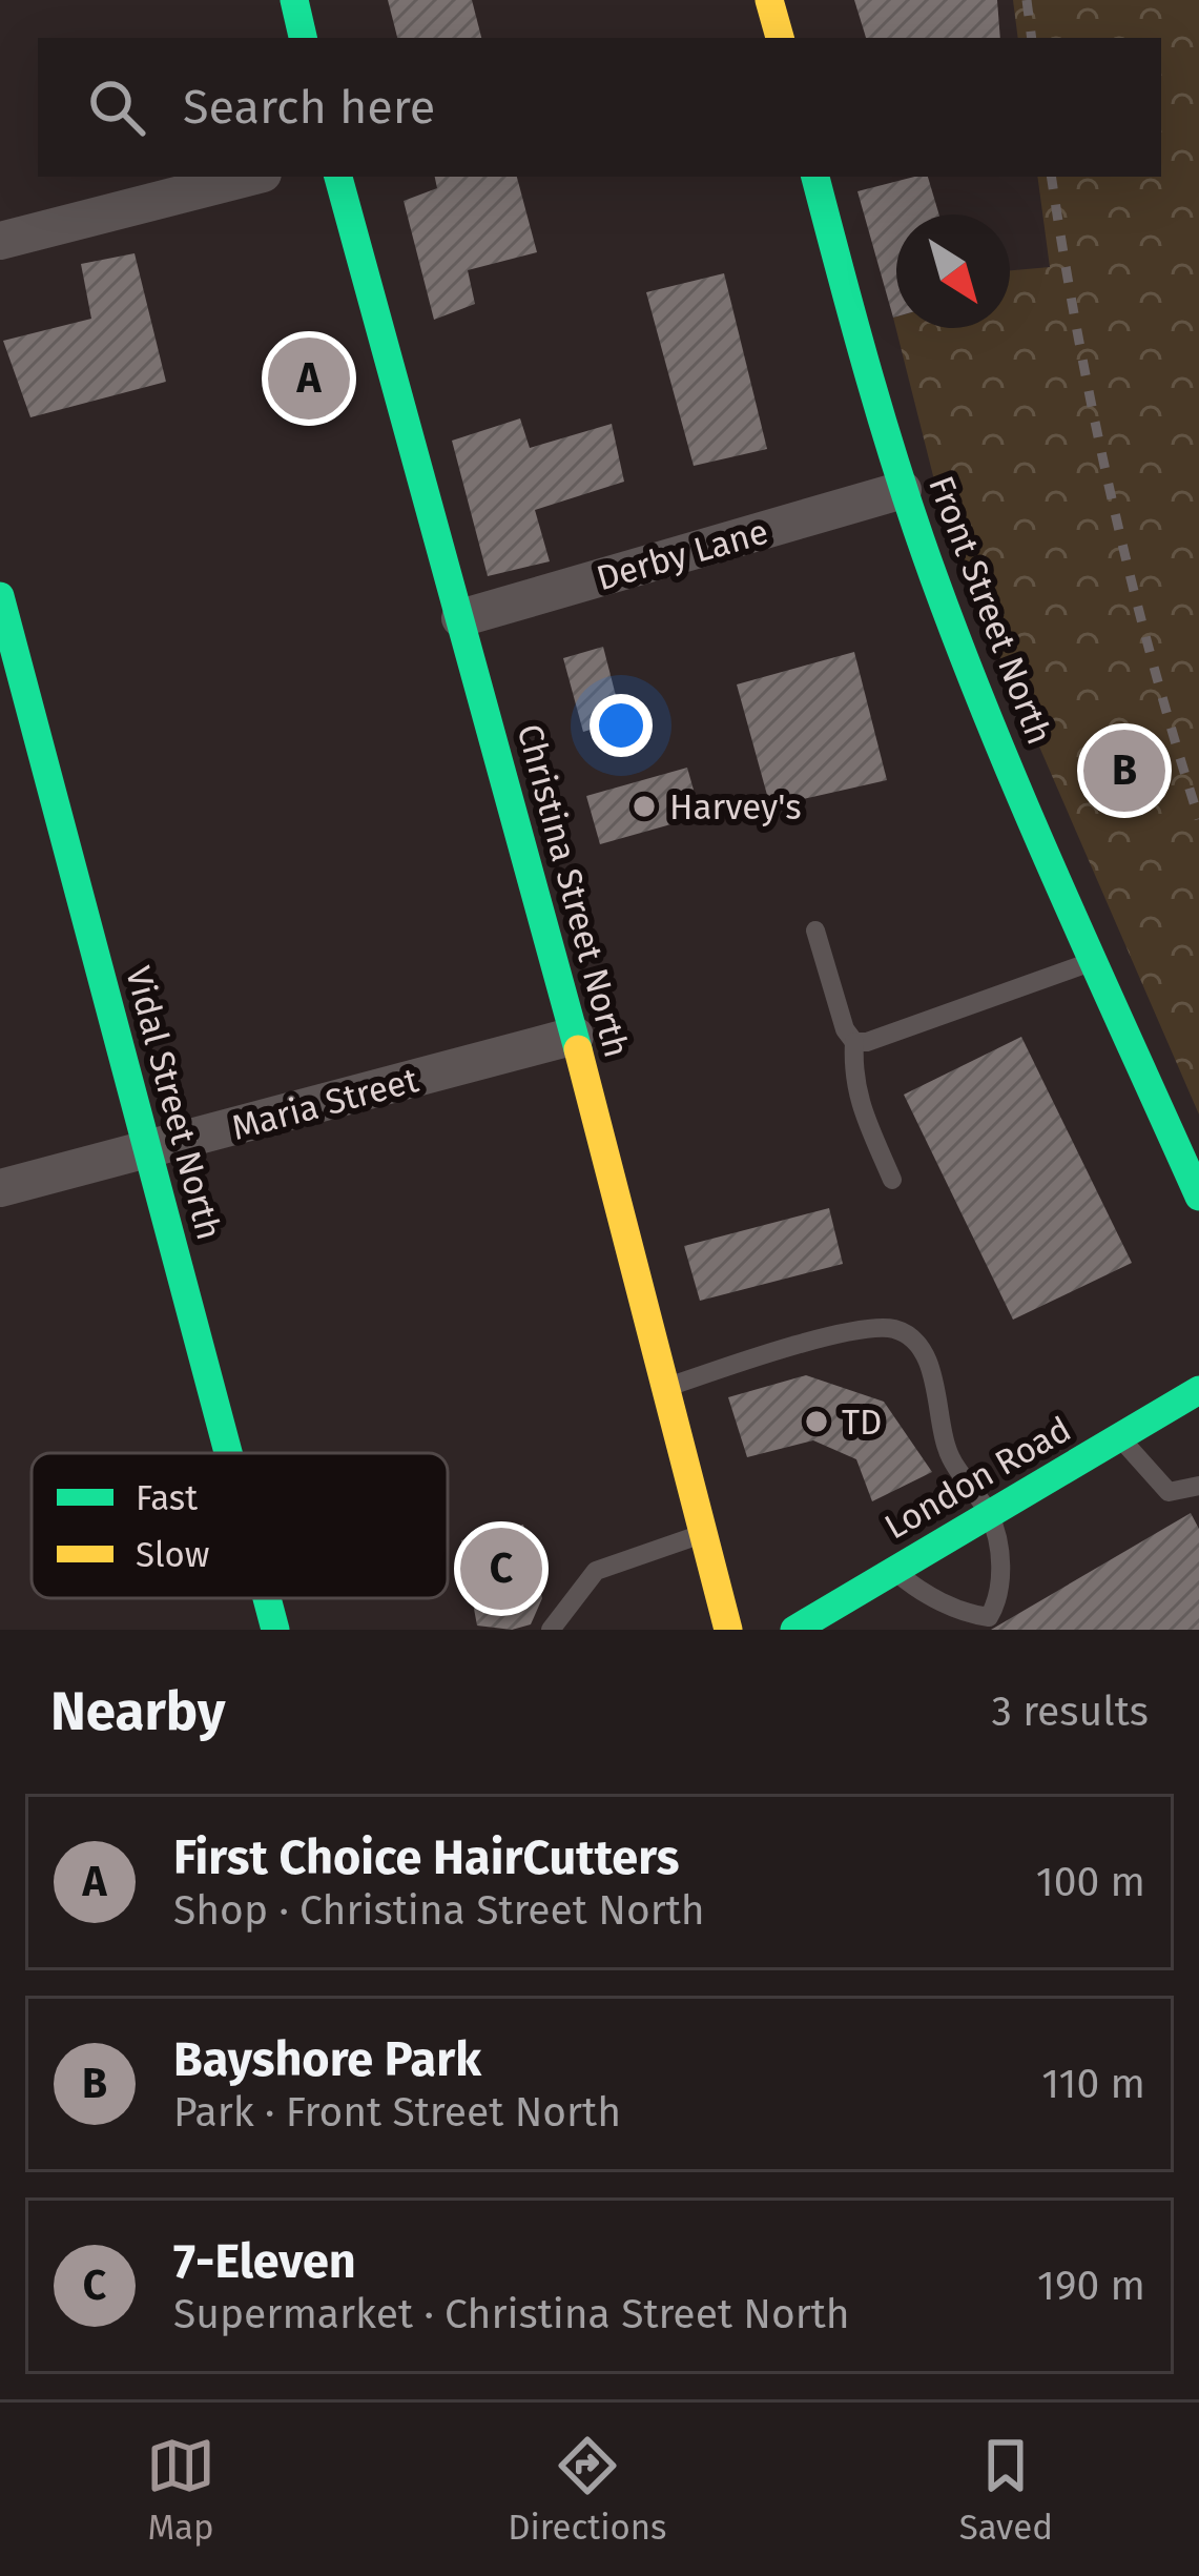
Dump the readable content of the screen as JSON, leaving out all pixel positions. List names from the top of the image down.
{
  "streets": {
    "street": [
      "Derby Lane",
      "Front Street North",
      "Christina Street North",
      "Vidal Street North",
      "Maria Street",
      "London Road"
    ]
  },
  "crossings": [
    ["Derby Lane", "Front Street North"],
    ["Derby Lane", "Christina Street North"],
    ["Christina Street North", "Maria Street"],
    ["Vidal Street North", "Maria Street"]
  ],
  "places": ["Harvey's", "TD"],
  "legend": ["Fast", "Slow"],
  "north": "bottom right",
  "page": {
    "search": "Search here",
    "pins": ["A", "B", "C"],
    "heading": ["Nearby", "3 results"],
    "list": [
      {
        "mark": "A",
        "name": "First Choice HairCutters",
        "note": "Shop · Christina Street North",
        "value": "100 m"
      },
      {
        "mark": "B",
        "name": "Bayshore Park",
        "note": "Park · Front Street North",
        "value": "110 m"
      },
      {
        "mark": "C",
        "name": "7-Eleven",
        "note": "Supermarket · Christina Street North",
        "value": "190 m"
      }
    ],
    "nav": ["Map", "Directions", "Saved"]
  }
}
